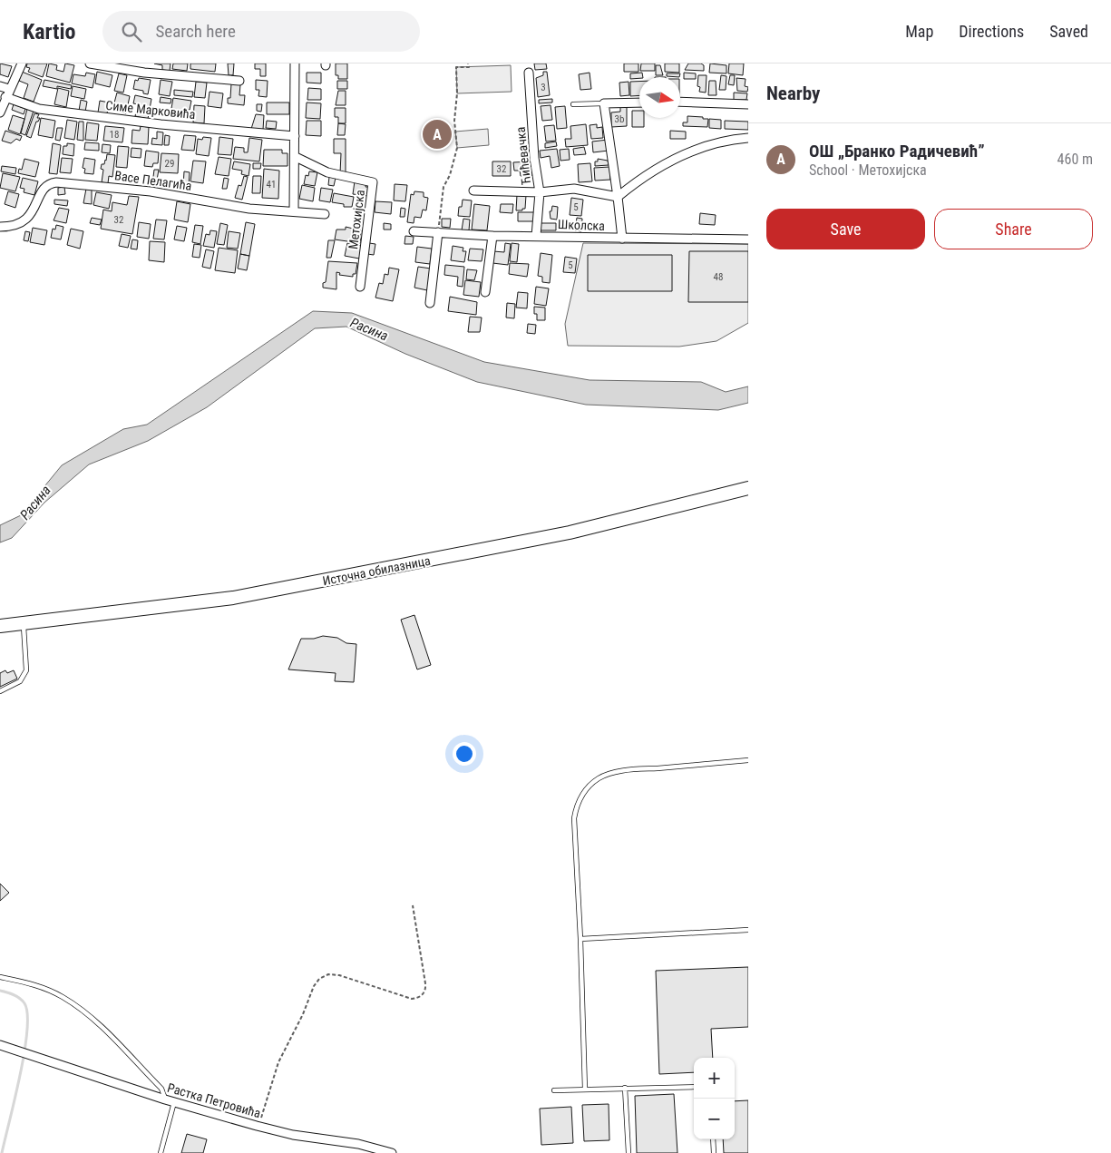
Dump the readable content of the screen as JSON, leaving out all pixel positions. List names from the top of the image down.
{
  "streets": {
    "main road": ["Источна обилазница"],
    "street": [
      "Симе Марковића",
      "Ћићевачка",
      "Васе Пелагића",
      "Метохијска",
      "Школска",
      "Растка Петровића"
    ]
  },
  "crossings": [
    ["Ћићевачка", "Школска"]
  ],
  "water": ["Расина"],
  "house_numbers": [
    "3",
    "3b",
    "18",
    "29",
    "32",
    "41",
    "5",
    "32",
    "5",
    "48"
  ],
  "north": "right",
  "page": {
    "header": "Kartio",
    "search": "Search here",
    "nav": ["Map", "Directions", "Saved"],
    "heading": "Nearby",
    "pins": "A",
    "list": [
      {
        "mark": "A",
        "name": "ОШ „Бранко Радичевић”",
        "note": "School · Метохијска",
        "value": "460 m"
      }
    ],
    "buttons": ["Save", "Share"],
    "map_buttons": ["+", "−"]
  }
}
